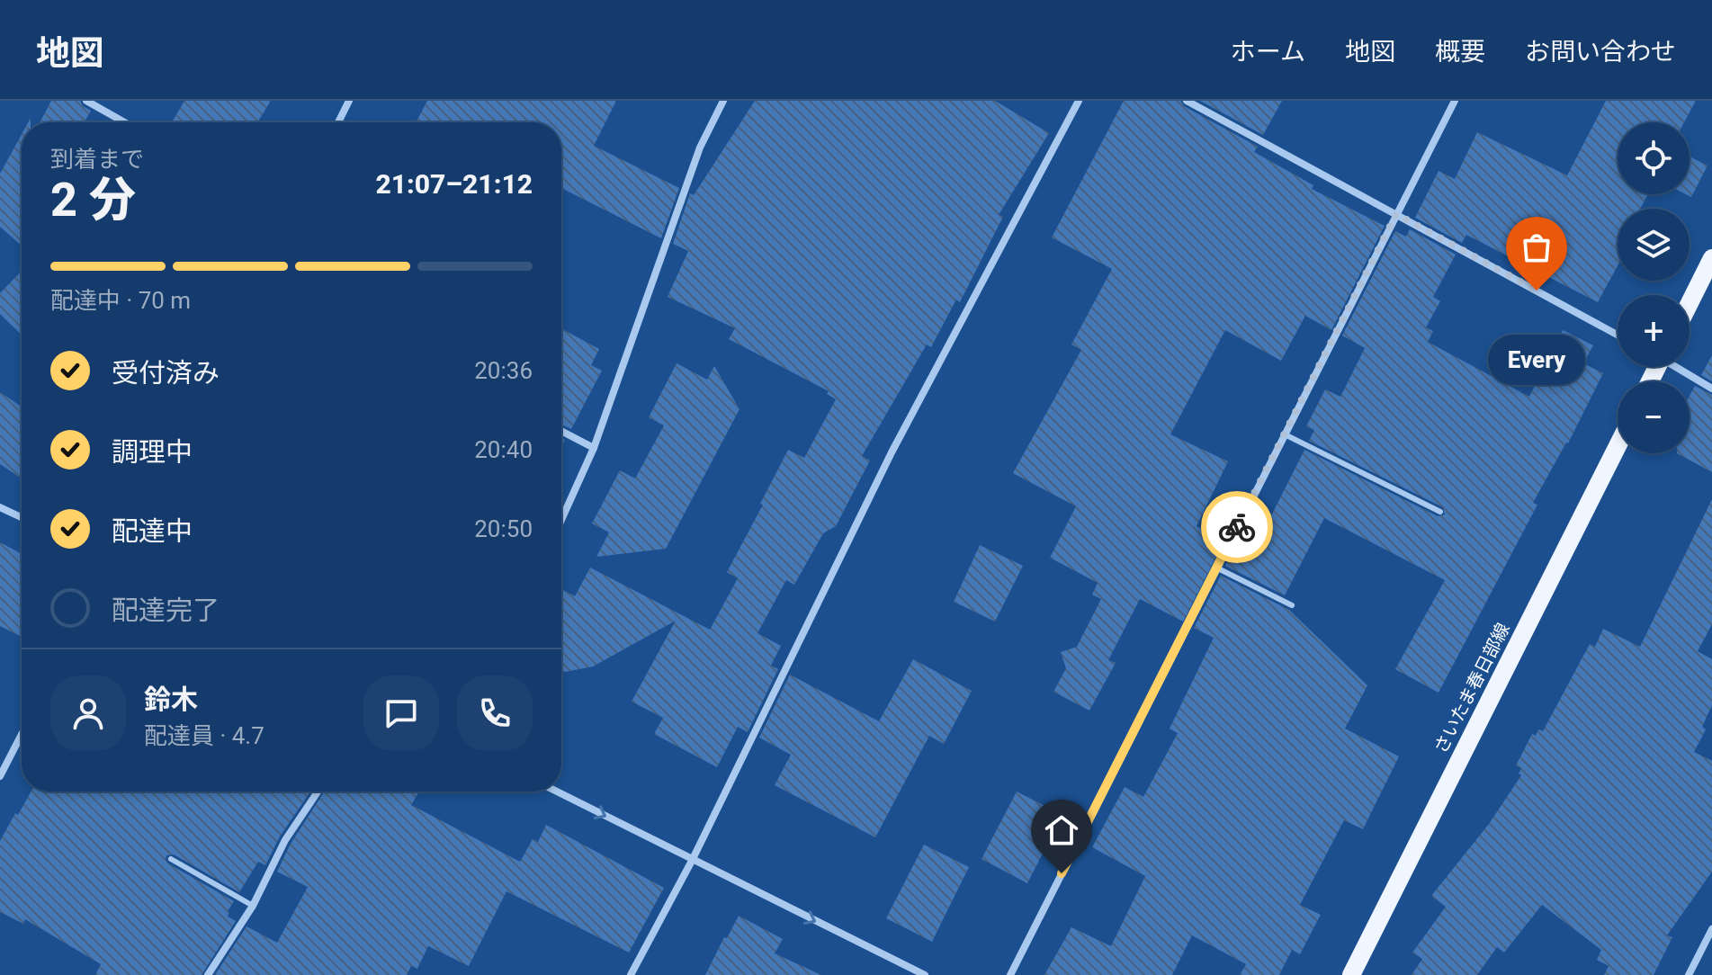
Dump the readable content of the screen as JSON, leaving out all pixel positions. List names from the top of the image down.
{
  "streets": {
    "main road": ["さいたま春日部線"]
  },
  "places": ["Every"],
  "page": {
    "header": "地図",
    "nav": [
      "ホーム",
      "地図",
      "概要",
      "お問い合わせ"
    ],
    "map_buttons": ["+", "−"],
    "heading": ["2 分", "到着まで", "21:07–21:12"],
    "panel": ["鈴木", "配達員 · 4.7"],
    "bar": "配達中 · 70 m",
    "list": [
      ["受付済み", "20:36"],
      ["調理中", "20:40"],
      ["配達中", "20:50"],
      "配達完了"
    ],
    "bubble": "Every"
  }
}
